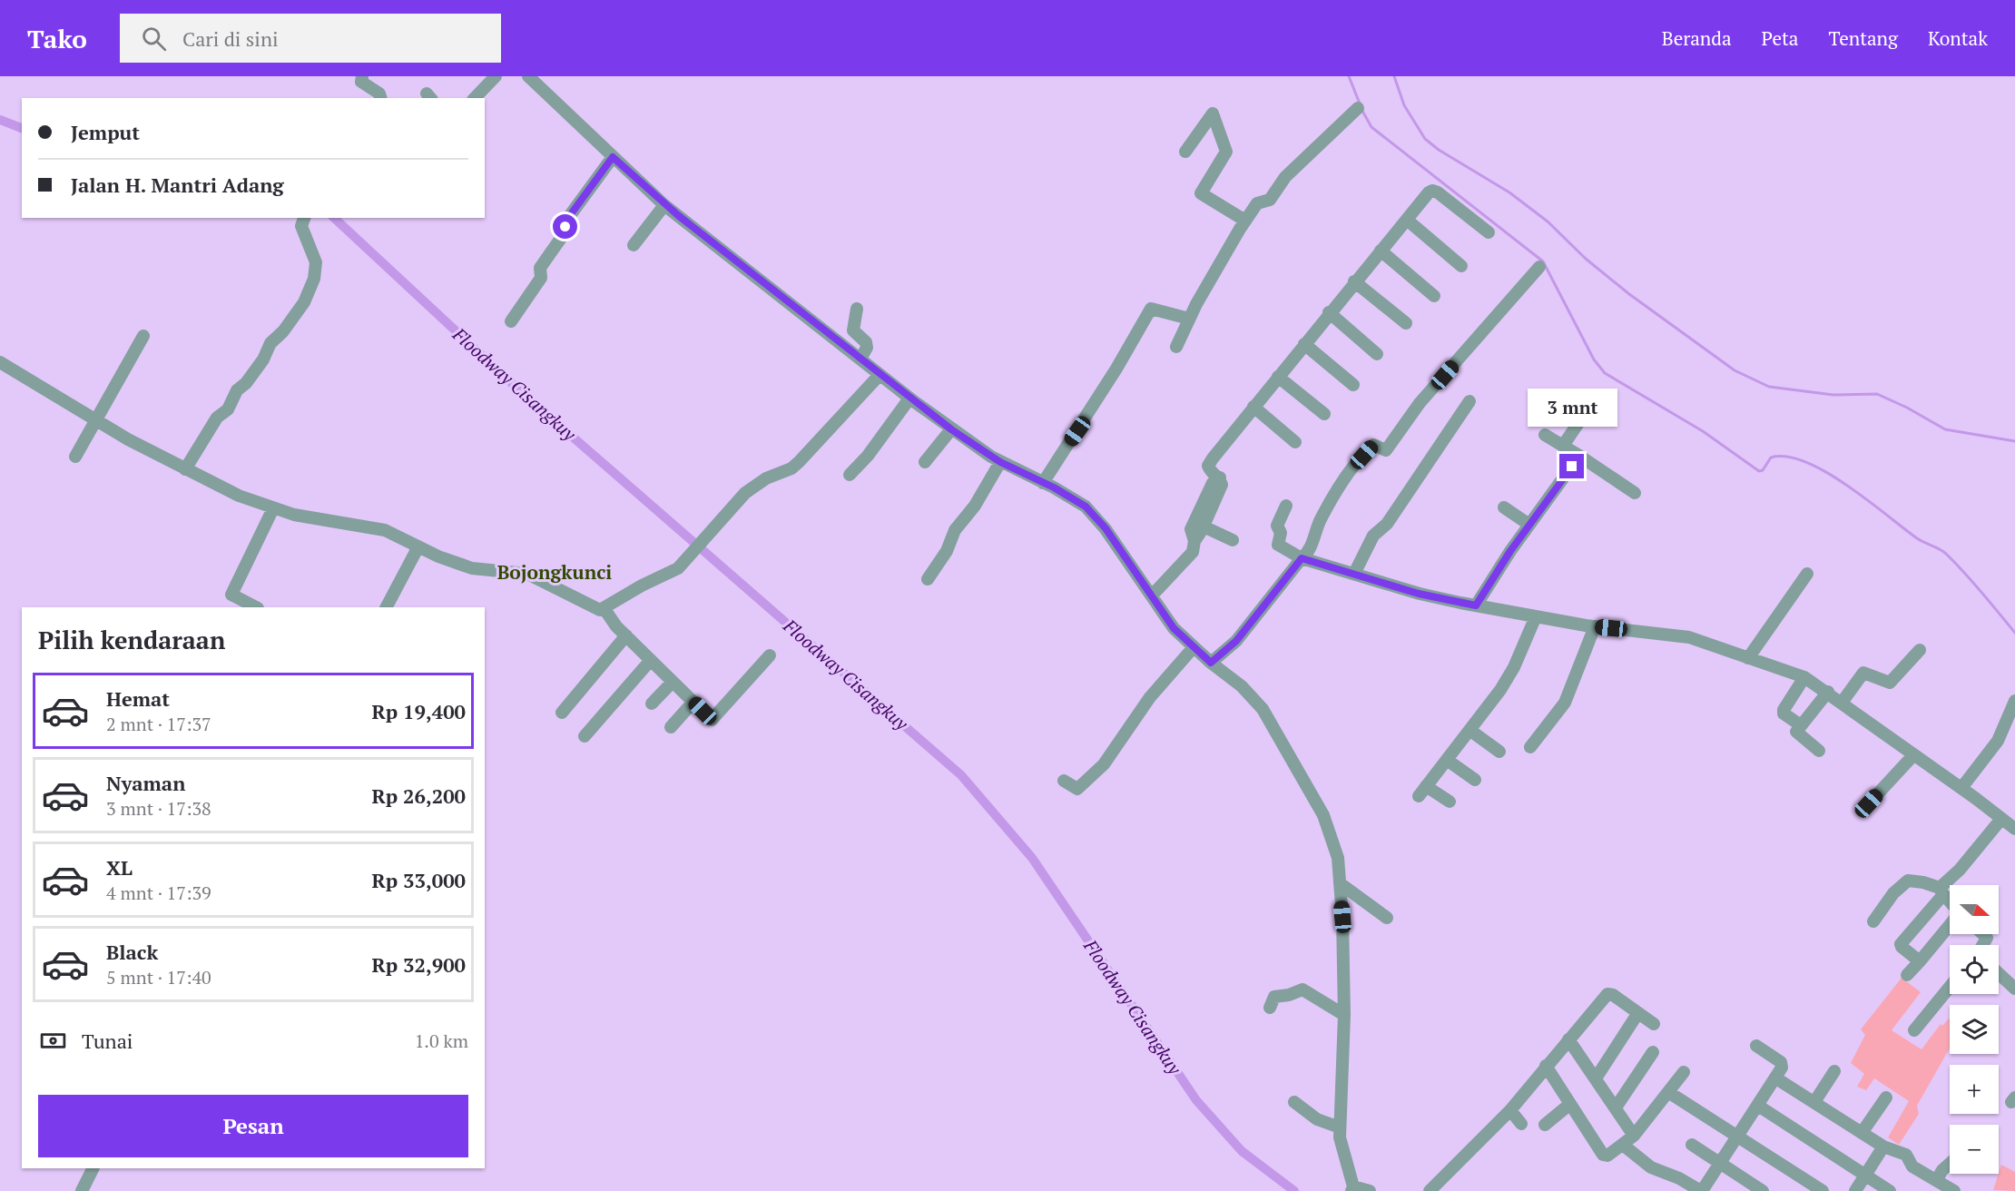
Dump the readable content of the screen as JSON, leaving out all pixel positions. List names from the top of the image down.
{
  "districts": ["Bojongkunci"],
  "water": ["Floodway Cisangkuy"],
  "north": "right",
  "page": {
    "header": "Tako",
    "search": "Cari di sini",
    "nav": [
      "Beranda",
      "Peta",
      "Tentang",
      "Kontak"
    ],
    "banner": ["Jemput", "Jalan H. Mantri Adang"],
    "bubble": "3 mnt",
    "heading": "Pilih kendaraan",
    "list": [
      {
        "name": "Hemat",
        "note": "2 mnt · 17:37",
        "value": "Rp 19,400"
      },
      {
        "name": "Nyaman",
        "note": "3 mnt · 17:38",
        "value": "Rp 26,200"
      },
      {
        "name": "XL",
        "note": "4 mnt · 17:39",
        "value": "Rp 33,000"
      },
      {
        "name": "Black",
        "note": "5 mnt · 17:40",
        "value": "Rp 32,900"
      }
    ],
    "map_buttons": ["+", "−"],
    "pay": ["Tunai", "1.0 km"],
    "buttons": "Pesan"
  }
}
